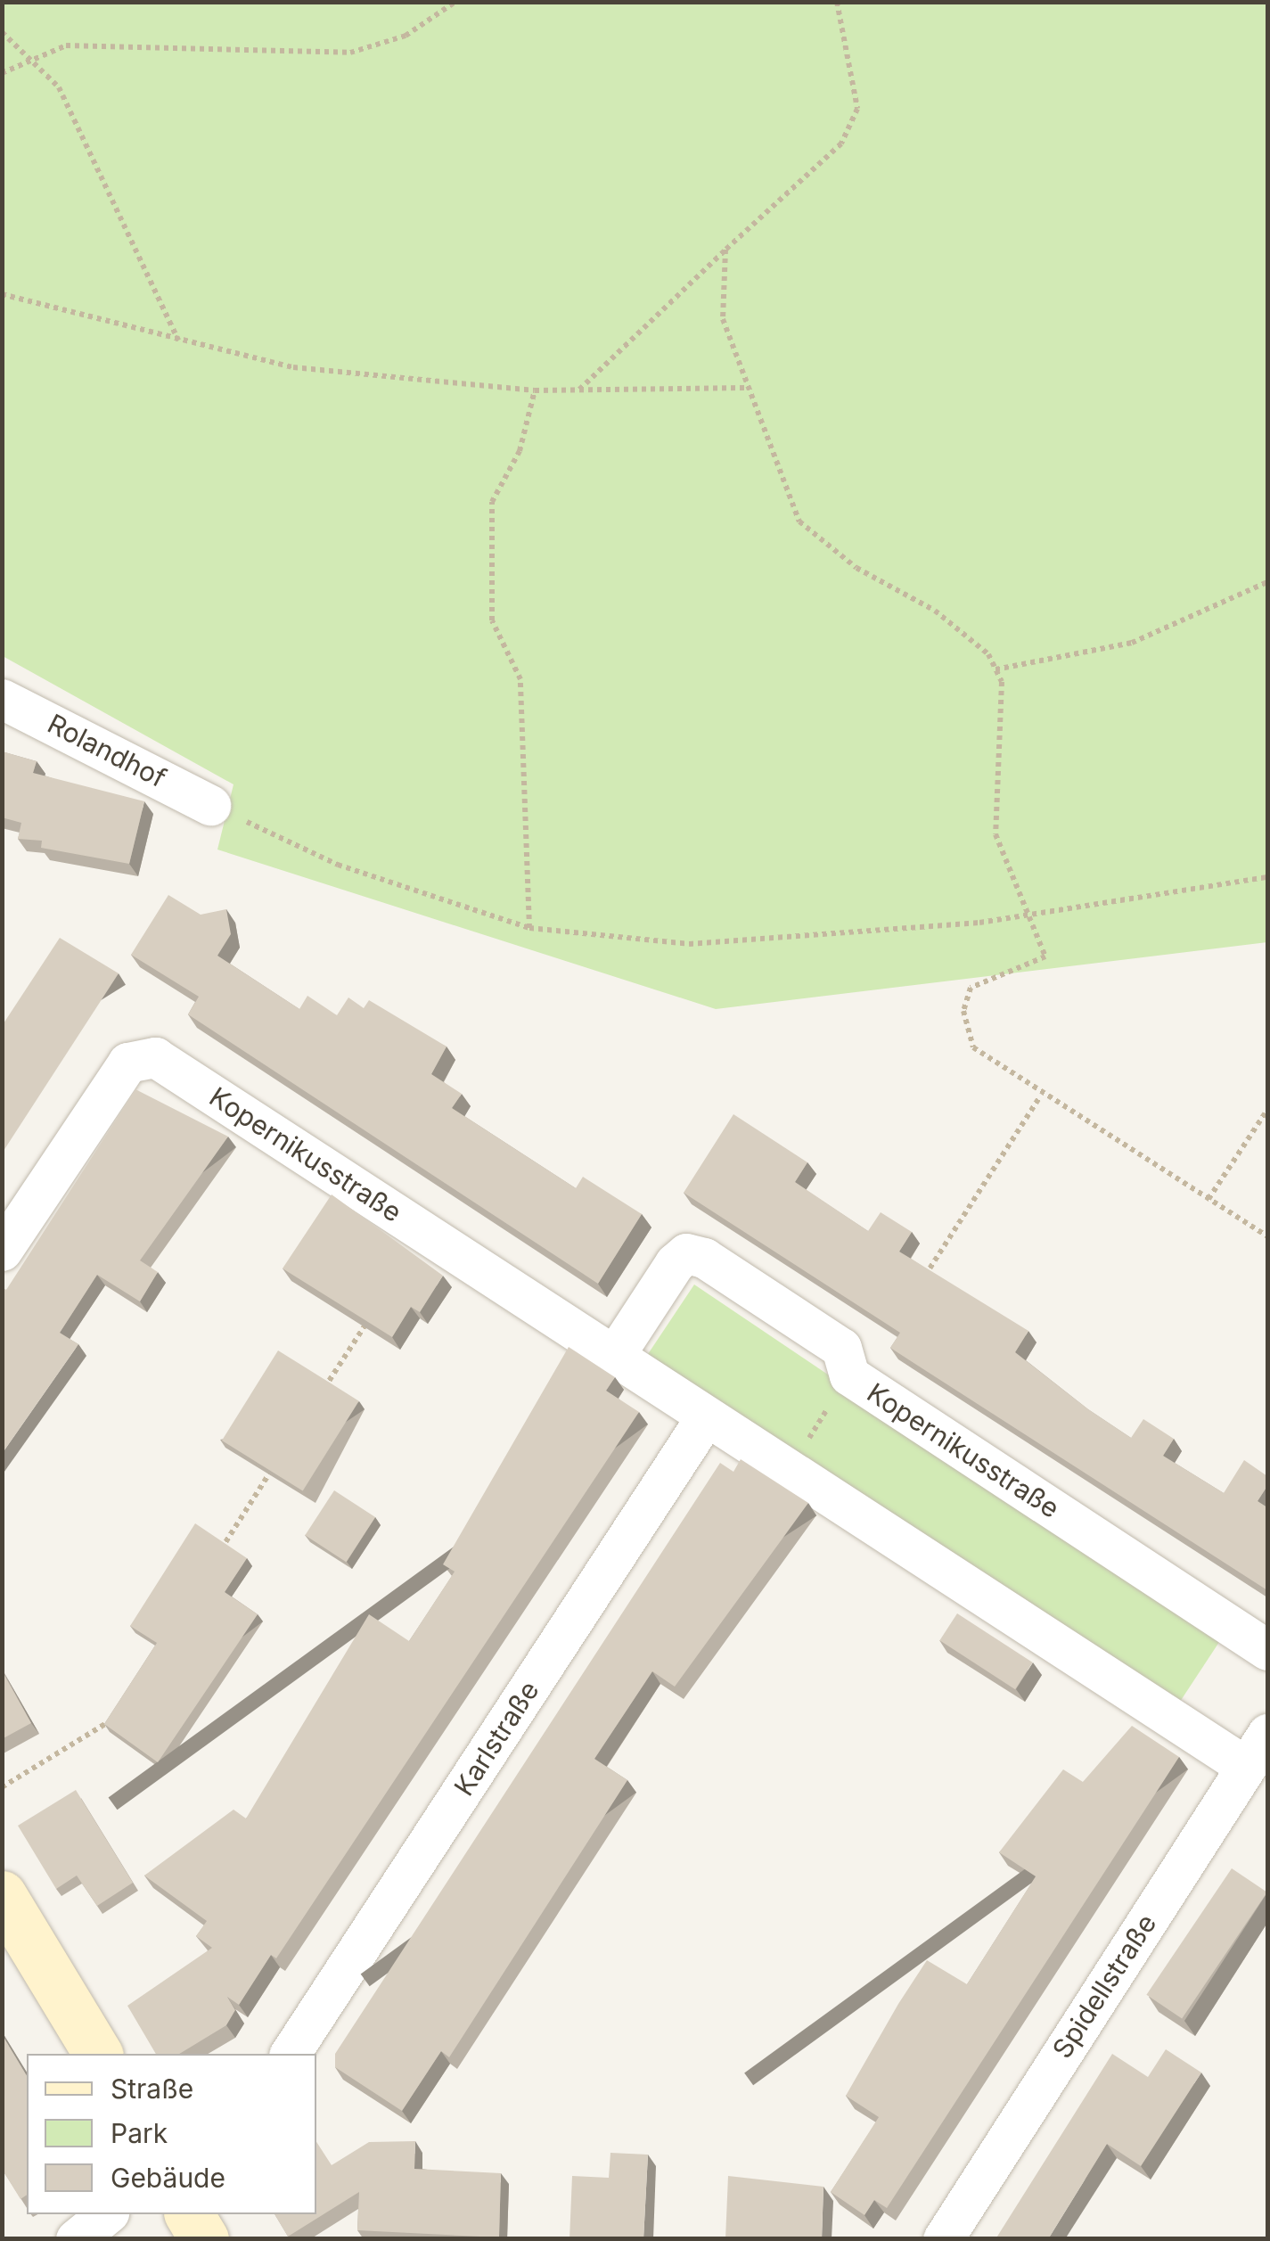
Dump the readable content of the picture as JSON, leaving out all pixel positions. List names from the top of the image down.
{
  "streets": {
    "street": [
      "Rolandhof",
      "Kopernikusstraße",
      "Karlstraße",
      "Spidellstraße"
    ]
  },
  "crossings": [
    ["Kopernikusstraße", "Karlstraße"],
    ["Kopernikusstraße", "Spidellstraße"]
  ],
  "legend": ["Straße", "Park", "Gebäude"]
}
